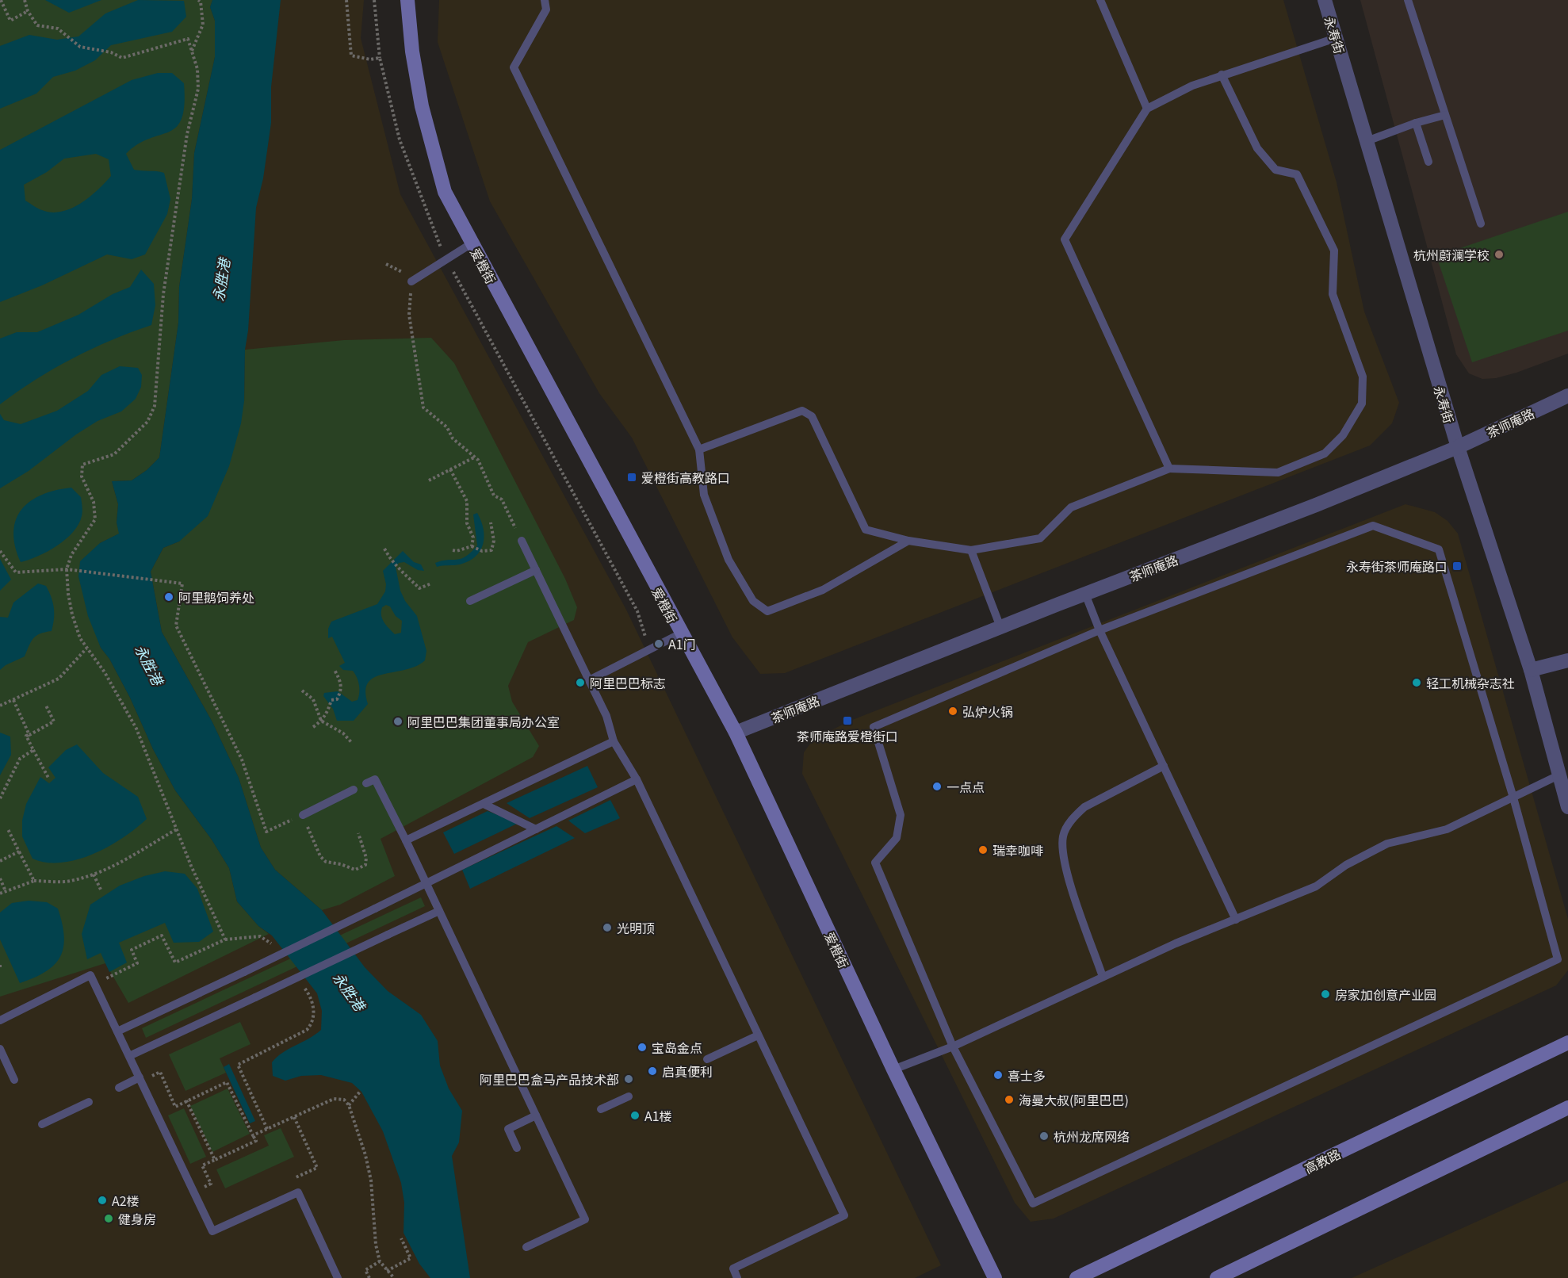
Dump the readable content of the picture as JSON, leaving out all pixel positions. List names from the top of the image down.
{
  "streets": {
    "street": [
      "永寿街",
      "爱橙街",
      "茶师庵路",
      "高教路"
    ]
  },
  "crossings": [
    ["永寿街", "茶师庵路"],
    ["爱橙街", "茶师庵路"]
  ],
  "water": ["永胜港"],
  "places": {
    "other": [
      "杭州蔚澜学校",
      "阿里鹅饲养处",
      "A1门",
      "阿里巴巴标志",
      "轻工机械杂志社",
      "弘炉火锅",
      "阿里巴巴集团董事局办公室",
      "一点点",
      "瑞幸咖啡",
      "光明顶",
      "房家加创意产业园",
      "宝岛金点",
      "启真便利",
      "喜士多",
      "阿里巴巴盒马产品技术部",
      "海曼大叔(阿里巴巴)",
      "A1楼",
      "杭州龙席网络",
      "A2楼",
      "健身房"
    ],
    "transit": ["爱橙街高教路口", "永寿街茶师庵路口", "茶师庵路爱橙街口"]
  }
}
